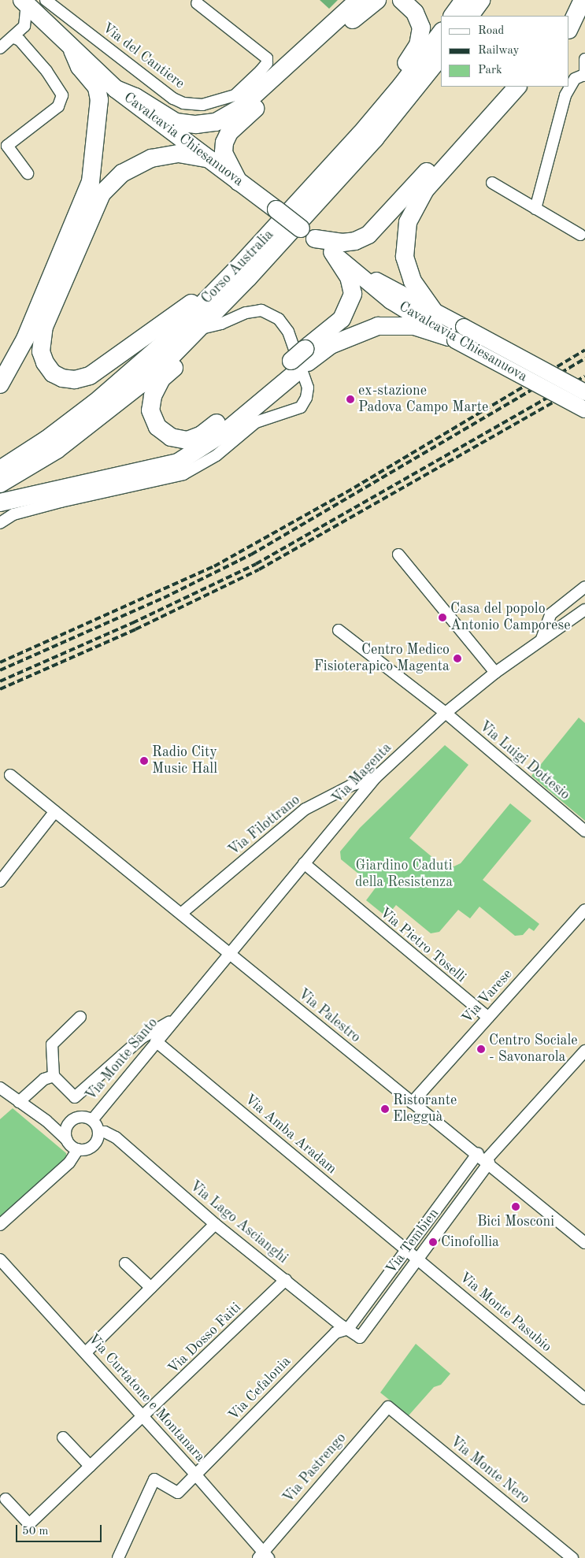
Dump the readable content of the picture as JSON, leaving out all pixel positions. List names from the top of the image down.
{
  "streets": {
    "main road": ["Cavalcavia Chiesanuova", "Corso Australia"],
    "street": [
      "Via del Cantiere",
      "Via Luigi Dottesio",
      "Via Magenta",
      "Via Filottrano",
      "Via Pietro Toselli",
      "Via Varese",
      "Via Palestro",
      "Via Monte Santo",
      "Via Amba Aradam",
      "Via Lago Ascianghi",
      "Via Tembien",
      "Via Monte Pasubio",
      "Via Dosso Faiti",
      "Via Cefalonia",
      "Via Curtatone e Montanara",
      "Via Pastrengo",
      "Via Monte Nero"
    ]
  },
  "crossings": [
    ["Via Luigi Dottesio", "Via Magenta"],
    ["Via Magenta", "Via Filottrano"],
    ["Via Magenta", "Via Pietro Toselli"],
    ["Via Magenta", "Via Palestro"],
    ["Via Magenta", "Via Monte Santo"],
    ["Via Filottrano", "Via Palestro"],
    ["Via Pietro Toselli", "Via Varese"],
    ["Via Varese", "Via Palestro"],
    ["Via Palestro", "Via Monte Santo"],
    ["Via Palestro", "Via Tembien"],
    ["Via Monte Santo", "Via Amba Aradam"],
    ["Via Monte Santo", "Via Lago Ascianghi"],
    ["Via Amba Aradam", "Via Tembien"],
    ["Via Amba Aradam", "Via Monte Pasubio"],
    ["Via Lago Ascianghi", "Via Tembien"],
    ["Via Lago Ascianghi", "Via Dosso Faiti"],
    ["Via Lago Ascianghi", "Via Cefalonia"],
    ["Via Tembien", "Via Monte Pasubio"],
    ["Via Tembien", "Via Cefalonia"],
    ["Via Dosso Faiti", "Via Curtatone e Montanara"],
    ["Via Cefalonia", "Via Curtatone e Montanara"],
    ["Via Curtatone e Montanara", "Via Pastrengo"],
    ["Via Pastrengo", "Via Monte Nero"]
  ],
  "parks": ["Giardino Caduti della Resistenza"],
  "places": [
    "ex-stazione Padova Campo Marte",
    "Casa del popolo Antonio Camporese",
    "Centro Medico Fisioterapico Magenta",
    "Radio City Music Hall",
    "Centro Sociale - Savonarola",
    "Ristorante Elegguà",
    "Bici Mosconi",
    "Cinofollia"
  ],
  "legend": ["Road", "Railway", "Park"],
  "scale_bar": "50 m"
}
